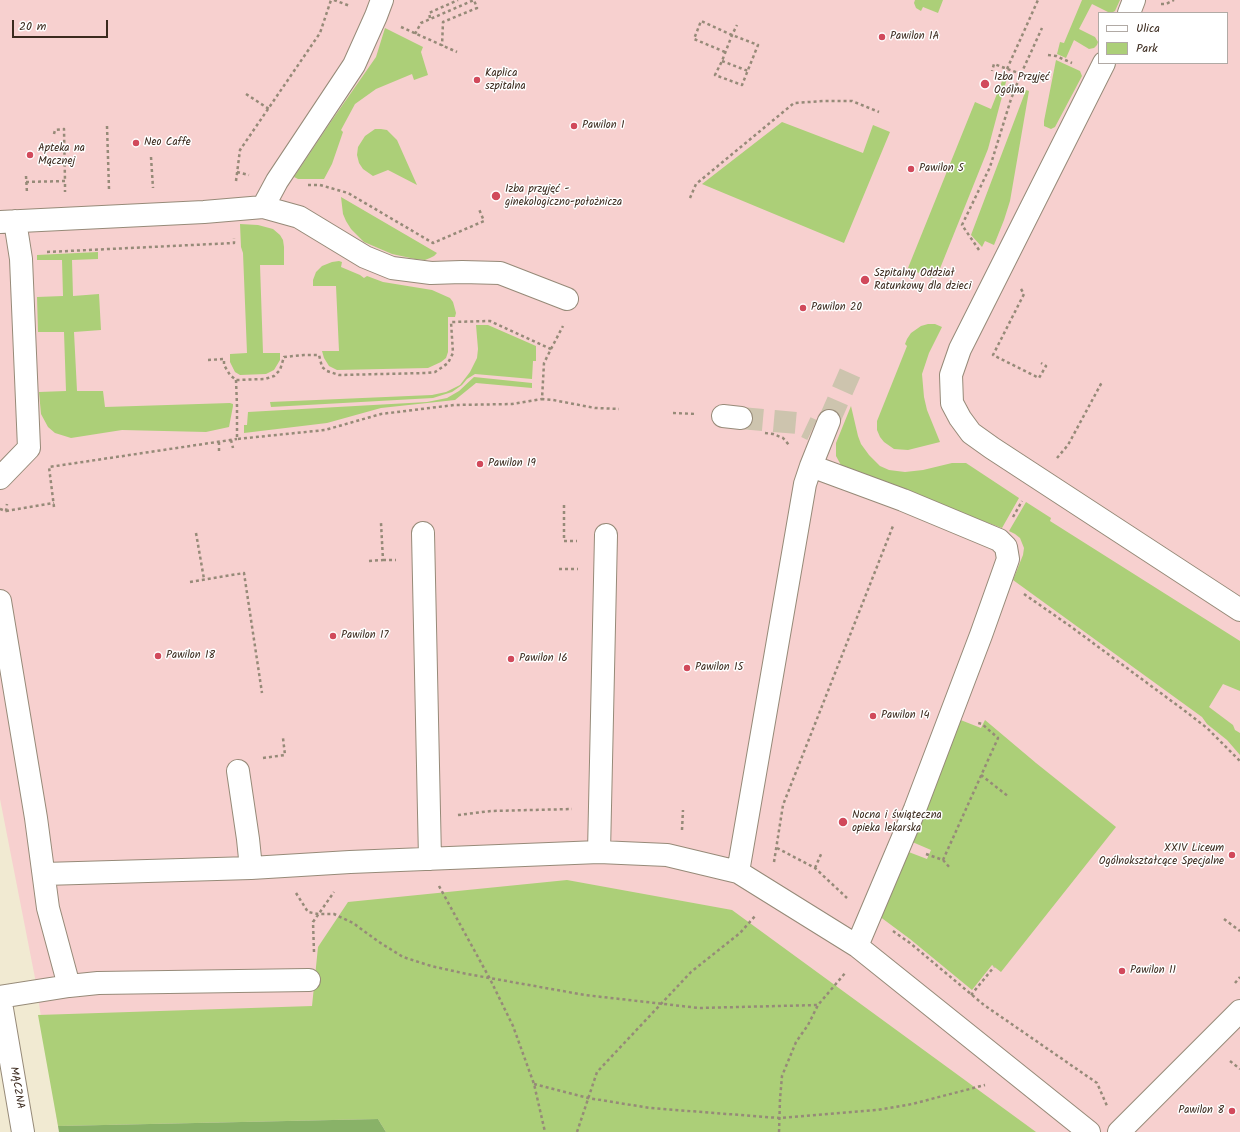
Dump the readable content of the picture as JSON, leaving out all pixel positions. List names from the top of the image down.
{
  "streets": {
    "street": ["MĄCZNA"]
  },
  "places": [
    "Pawilon 1A",
    "Kaplica szpitalna",
    "Izba Przyjęć Ogólna",
    "Pawilon 1",
    "Neo Caffe",
    "Apteka na Mącznej",
    "Pawilon 5",
    "Izba przyjęć - ginekologiczno-położnicza",
    "Szpitalny Oddział Ratunkowy dla dzieci",
    "Pawilon 20",
    "Pawilon 19",
    "Pawilon 17",
    "Pawilon 18",
    "Pawilon 16",
    "Pawilon 15",
    "Pawilon 14",
    "Nocna i świąteczna opieka lekarska",
    "XXIV Liceum Ogólnokształcące Specjalne",
    "Pawilon 11",
    "Pawilon 8"
  ],
  "legend": ["Ulica", "Park"],
  "scale_bar": "20 m"
}
